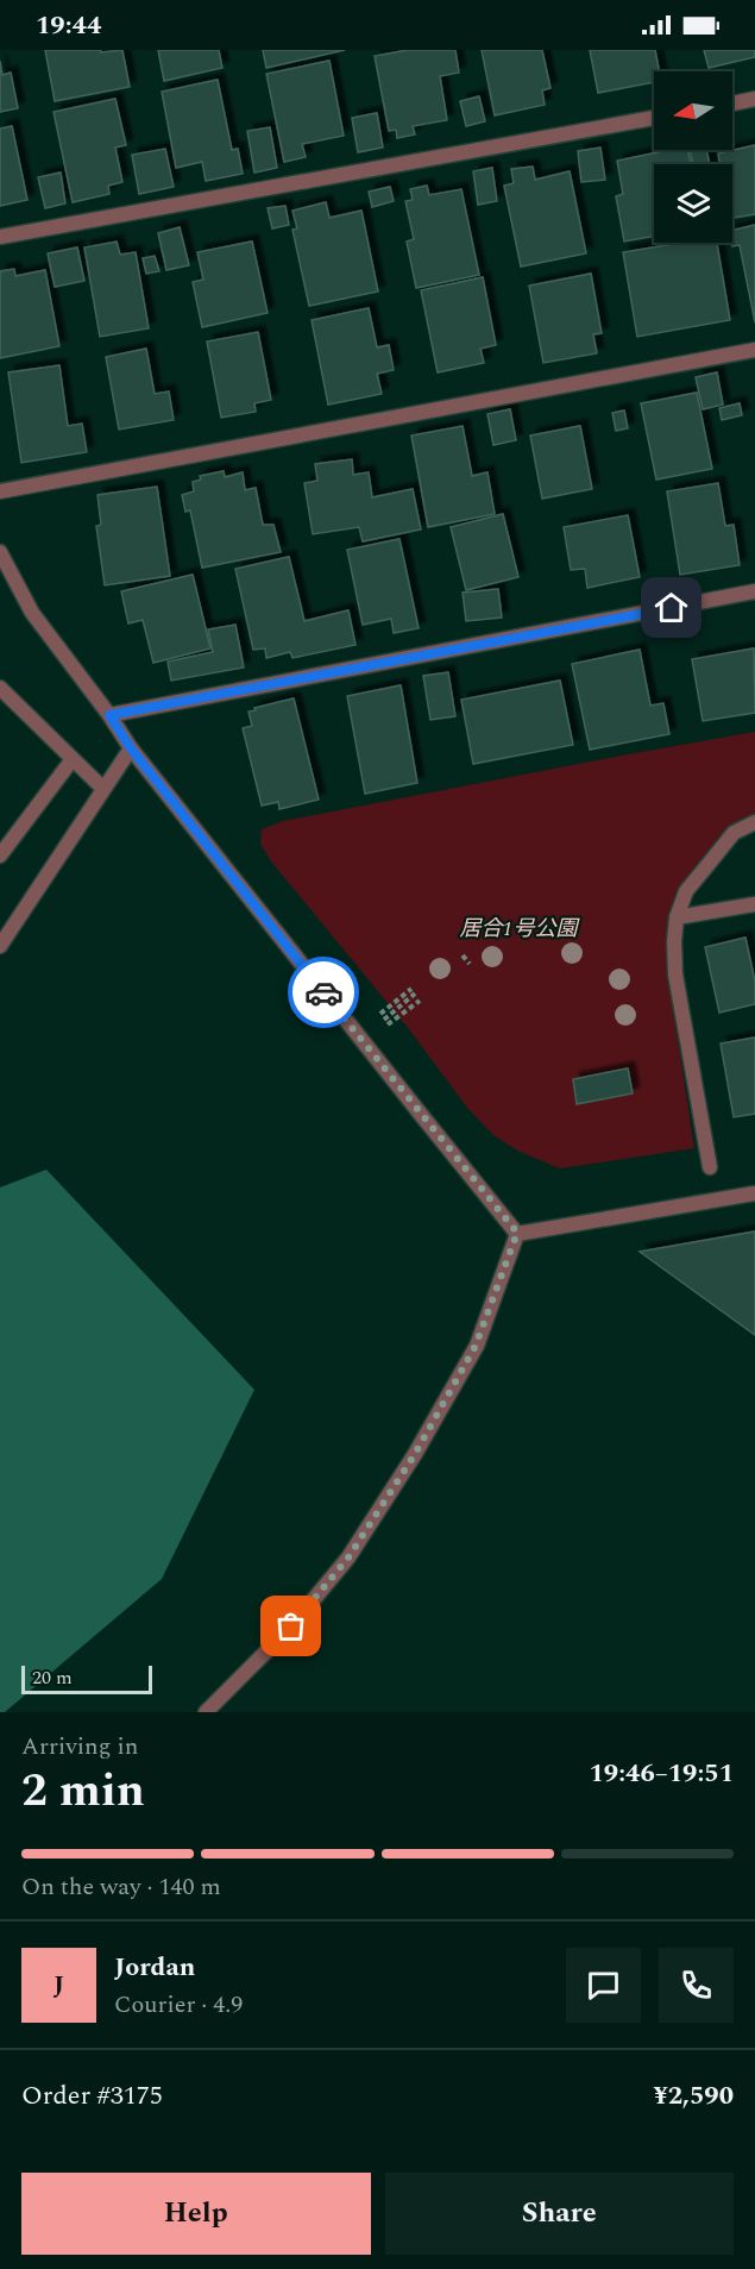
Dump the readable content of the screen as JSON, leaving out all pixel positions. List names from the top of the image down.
{
  "parks": ["居合1号公園"],
  "scale_bar": "20 m",
  "north": "left",
  "page": {
    "status": "19:44",
    "scale": "20 m",
    "heading": ["2 min", "Arriving in", "19:46–19:51"],
    "panel": [
      "Jordan",
      "Courier · 4.9",
      "Order #3175",
      "¥2,590"
    ],
    "bar": "On the way · 140 m",
    "round": "J",
    "buttons": ["Help", "Share"]
  }
}
